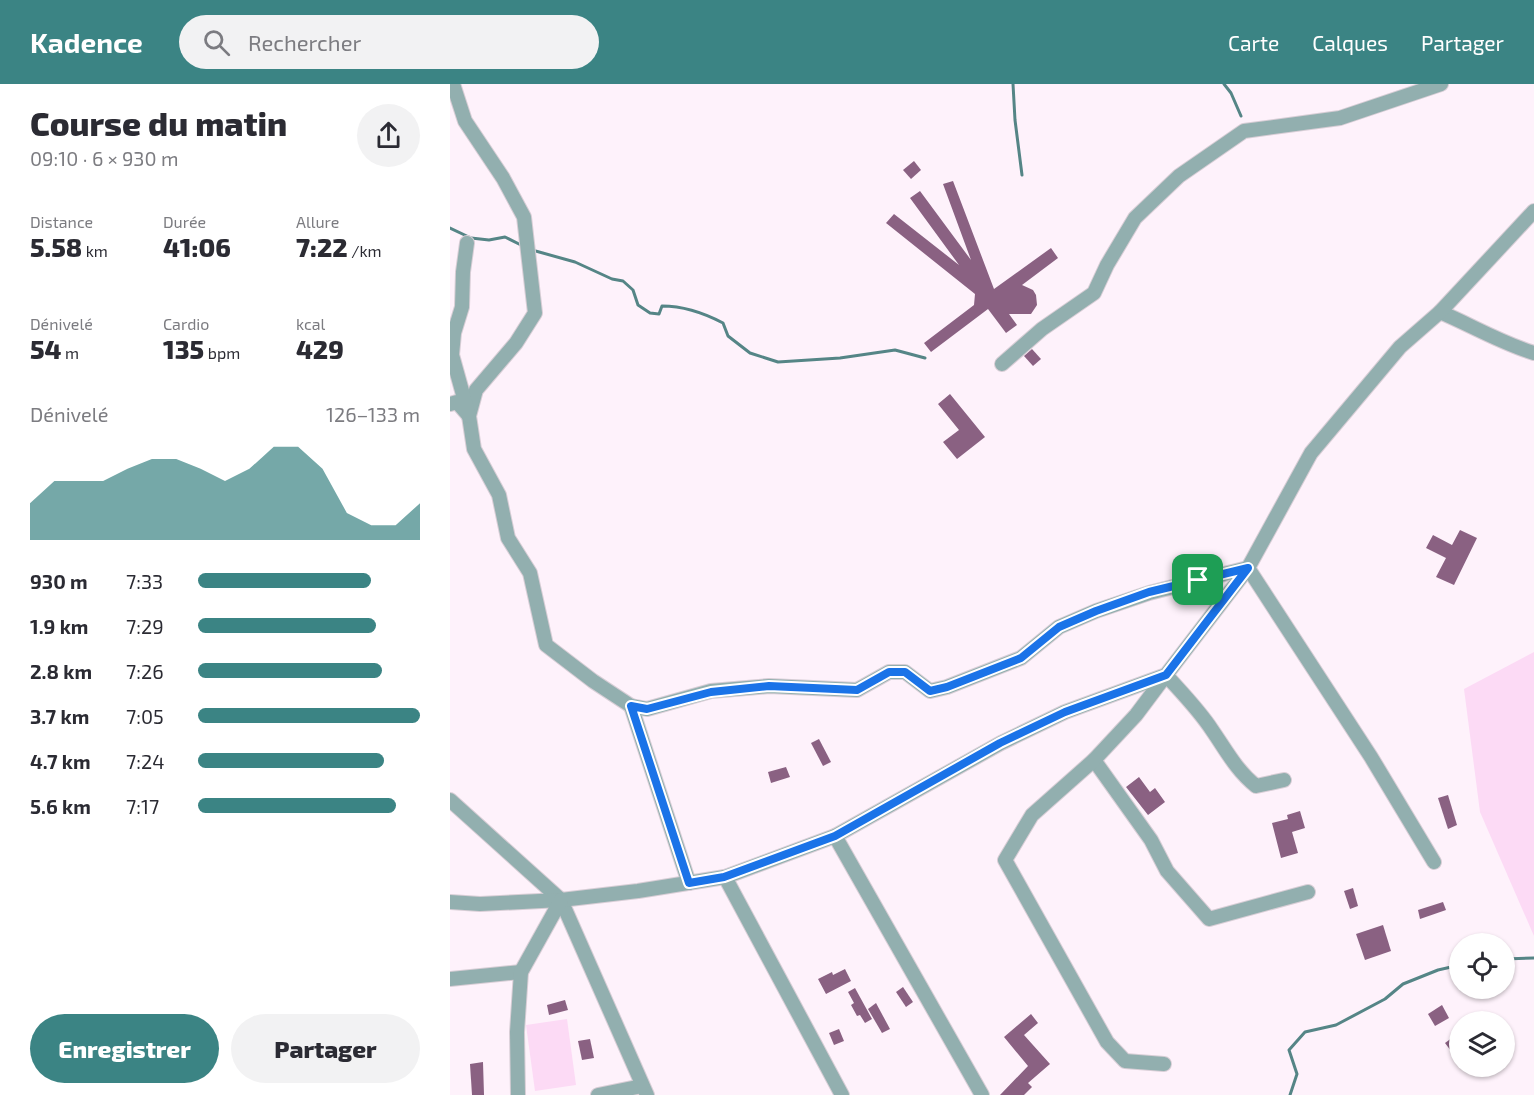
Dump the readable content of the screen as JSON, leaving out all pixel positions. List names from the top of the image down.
{
  "page": {
    "header": "Kadence",
    "search": "Rechercher",
    "nav": ["Carte", "Calques", "Partager"],
    "heading": ["Course du matin", "09:10 · 6 × 930 m"],
    "stats": [
      ["Distance", "5.58 km"],
      ["Durée", "41:06"],
      ["Allure", "7:22 /km"],
      ["Dénivelé", "54 m"],
      ["Cardio", "135 bpm"],
      ["kcal", "429"]
    ],
    "chart": ["Dénivelé", "126–133 m"],
    "list": [
      {
        "name": "930 m",
        "note": "7:33"
      },
      {
        "name": "1.9 km",
        "note": "7:29"
      },
      {
        "name": "2.8 km",
        "note": "7:26"
      },
      {
        "name": "3.7 km",
        "note": "7:05"
      },
      {
        "name": "4.7 km",
        "note": "7:24"
      },
      {
        "name": "5.6 km",
        "note": "7:17"
      }
    ],
    "buttons": ["Enregistrer", "Partager"]
  }
}
